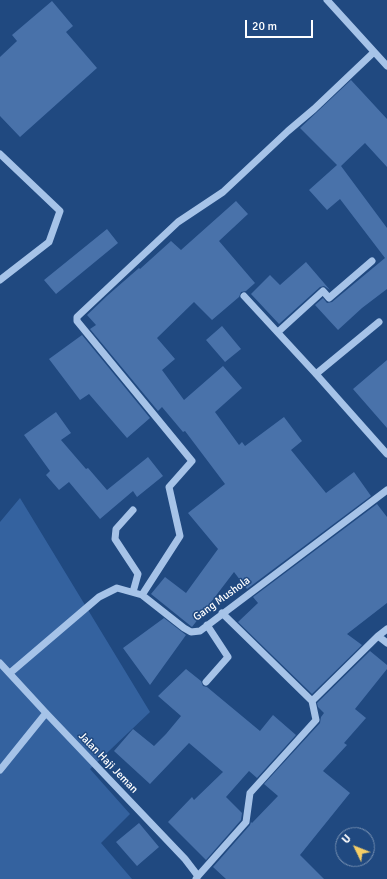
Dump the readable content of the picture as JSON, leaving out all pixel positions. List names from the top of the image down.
{
  "streets": {
    "street": ["Gang Mushola", "Jalan Haji Jeman"]
  },
  "crossings": [
    ["Gang Mushola", "Jalan Haji Jeman"]
  ],
  "scale_bar": "20 m",
  "north": "top left"
}
